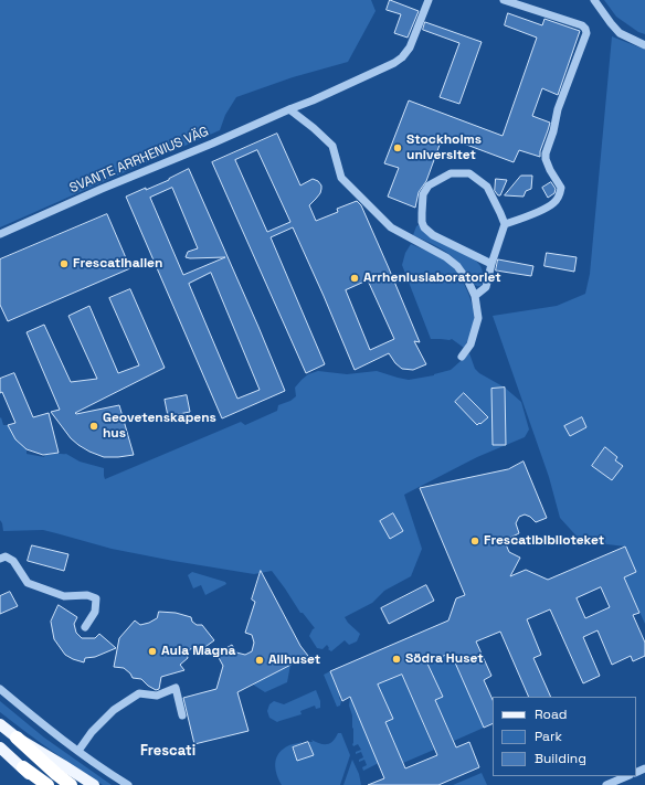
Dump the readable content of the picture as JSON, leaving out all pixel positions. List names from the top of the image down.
{
  "streets": {
    "street": ["SVANTE ARRHENIUS VÄG"]
  },
  "districts": ["Frescati"],
  "places": [
    "Stockholms universitet",
    "Frescatihallen",
    "Arrheniuslaboratoriet",
    "Geovetenskapens hus",
    "Frescatibiblioteket",
    "Aula Magna",
    "Södra Huset",
    "Allhuset"
  ],
  "legend": ["Road", "Park", "Building"]
}
